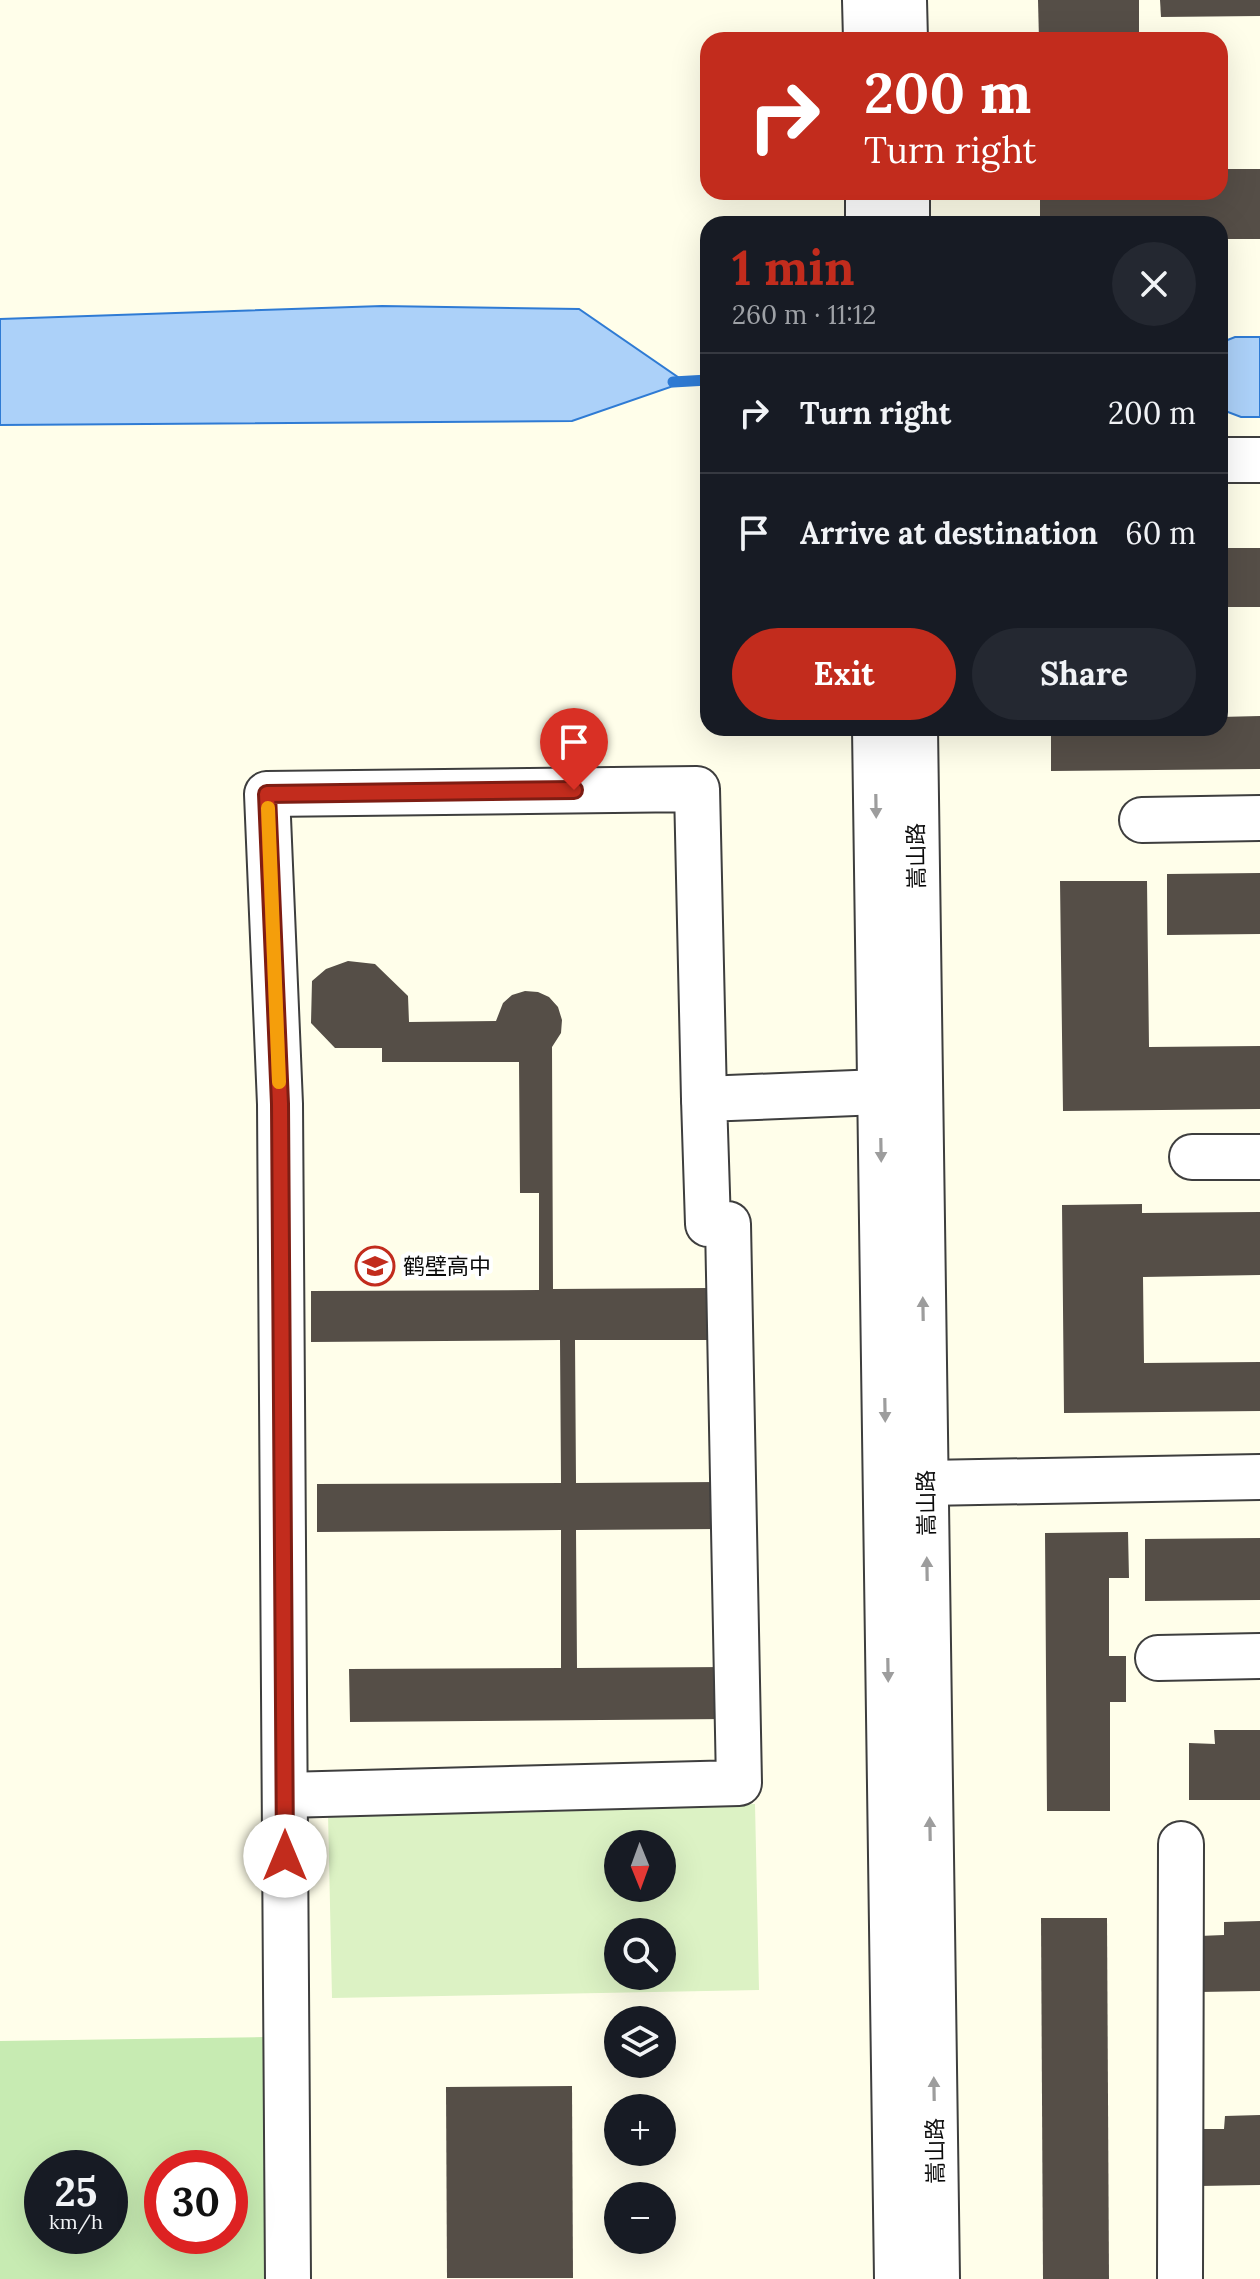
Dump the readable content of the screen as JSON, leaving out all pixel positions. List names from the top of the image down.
{
  "streets": {
    "street": ["嵩山路"]
  },
  "places": {
    "school or university": ["鹤壁高中"]
  },
  "north": "bottom",
  "page": {
    "turn": ["200 m", "Turn right"],
    "heading": ["1 min", "260 m · 11:12"],
    "list": [
      {
        "name": "Turn right",
        "value": "200 m"
      },
      {
        "name": "Arrive at destination",
        "value": "60 m"
      }
    ],
    "buttons": ["Exit", "Share"],
    "map_buttons": ["+", "−"],
    "speed": "25 km/h",
    "limit": "30"
  }
}
